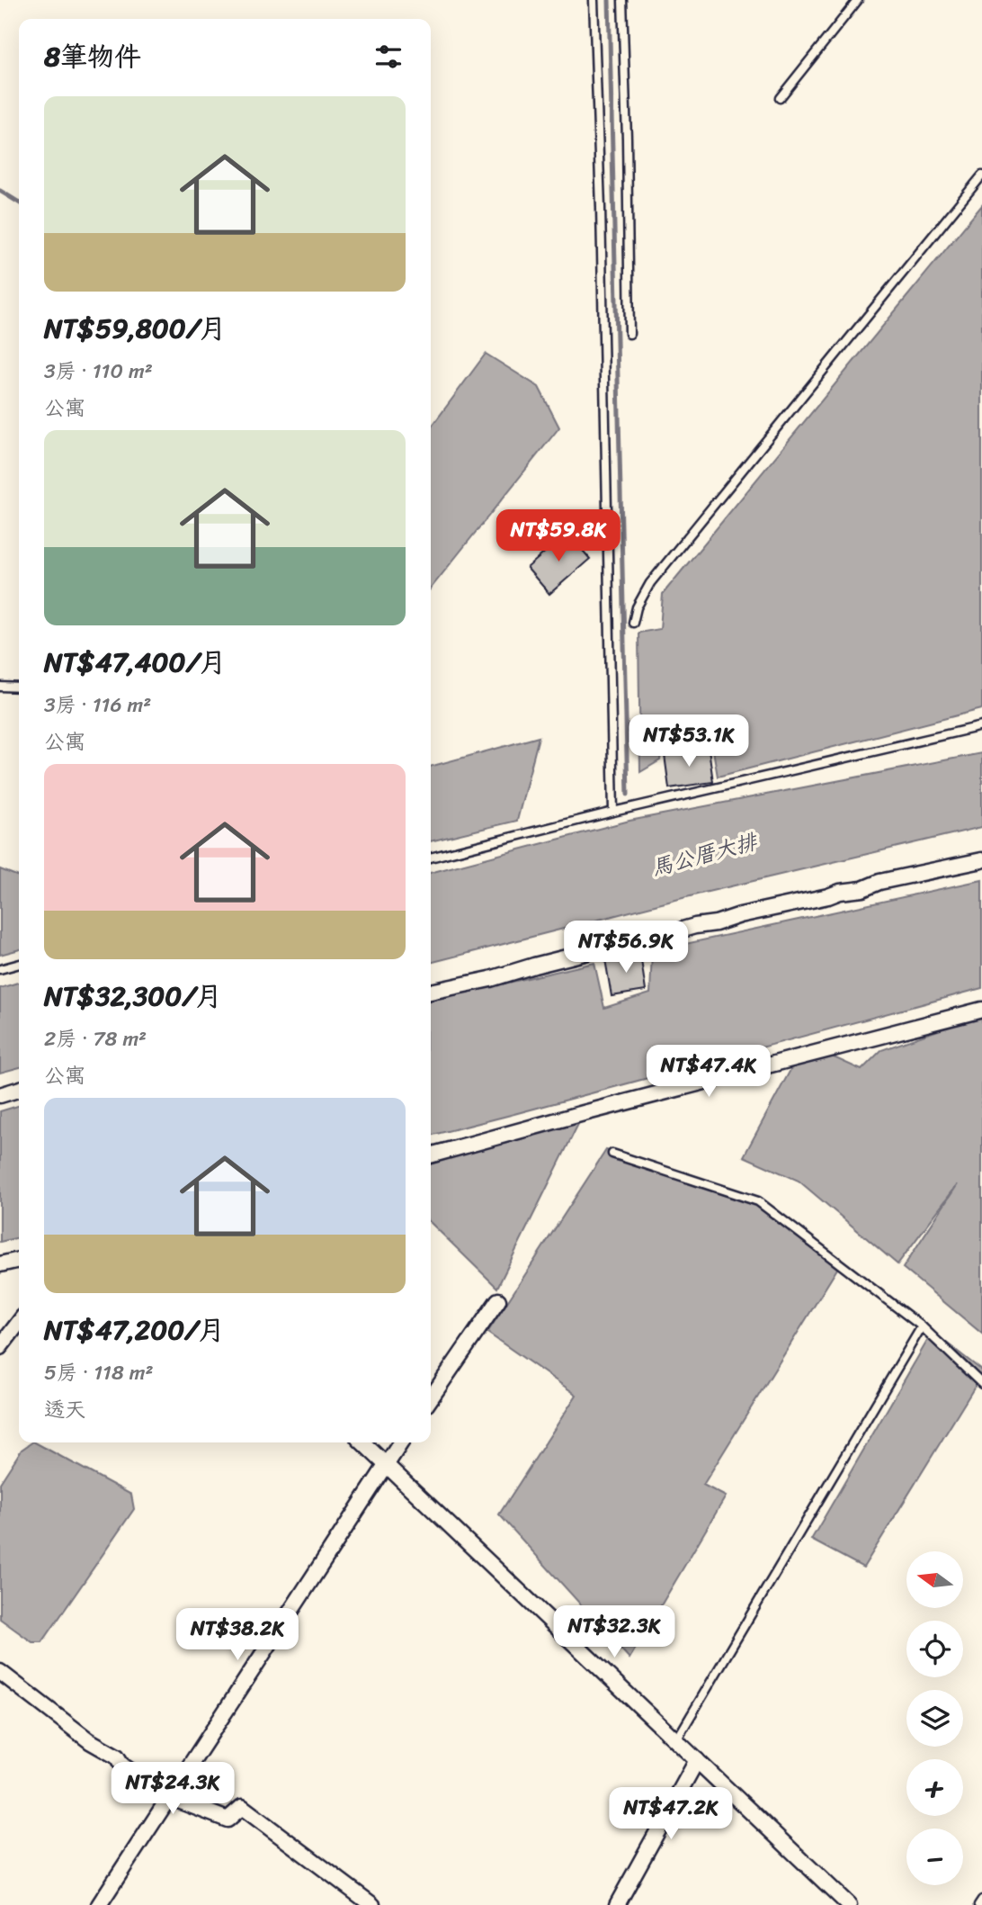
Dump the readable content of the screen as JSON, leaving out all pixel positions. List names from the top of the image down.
{
  "water": ["馬公厝大排"],
  "north": "left",
  "page": {
    "heading": "8筆物件",
    "list": [
      {
        "name": "NT$59,800/月",
        "note": "3房 · 110 m² · 公寓"
      },
      {
        "name": "NT$47,400/月",
        "note": "3房 · 116 m² · 公寓"
      },
      {
        "name": "NT$32,300/月",
        "note": "2房 · 78 m² · 公寓"
      },
      {
        "name": "NT$47,200/月",
        "note": "5房 · 118 m² · 透天"
      }
    ],
    "price": [
      "NT$59.8K",
      "NT$53.1K",
      "NT$56.9K",
      "NT$47.4K",
      "NT$32.3K",
      "NT$38.2K",
      "NT$24.3K",
      "NT$47.2K"
    ],
    "map_buttons": ["+", "−"]
  }
}
